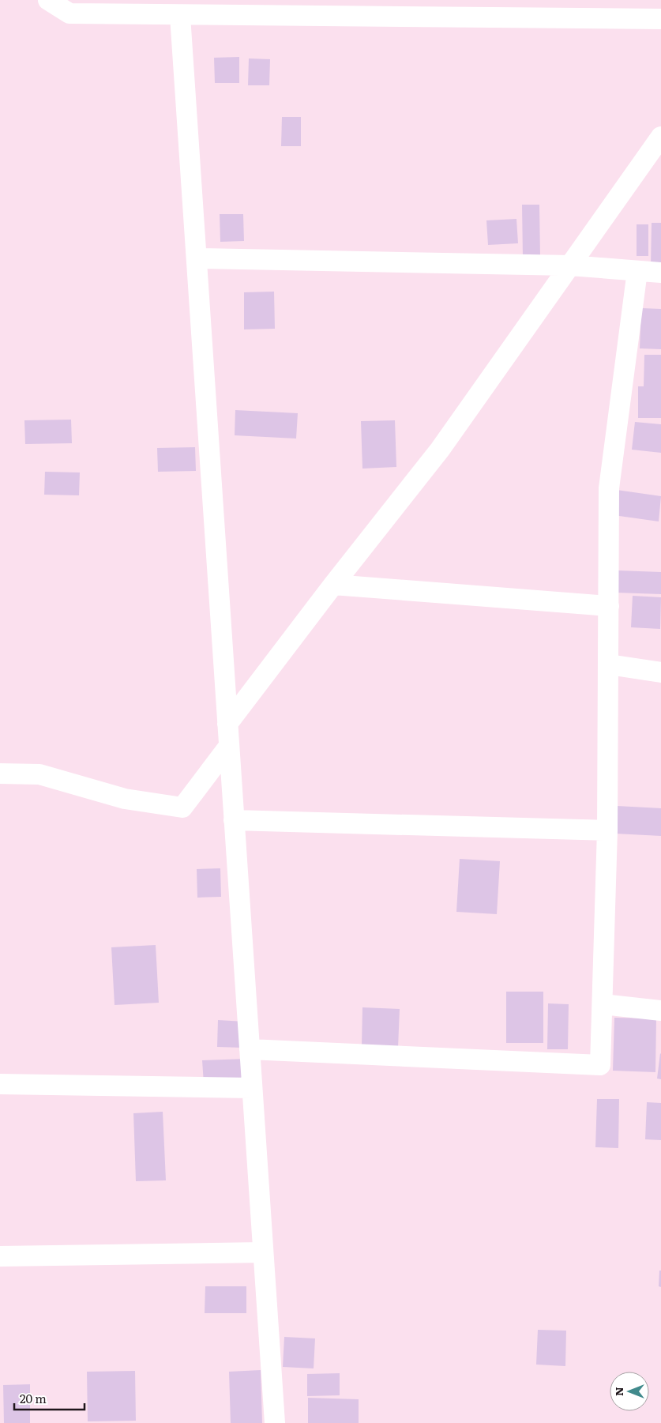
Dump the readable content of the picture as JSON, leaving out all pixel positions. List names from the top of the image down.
{
  "scale_bar": "20 m",
  "north": "left"
}
